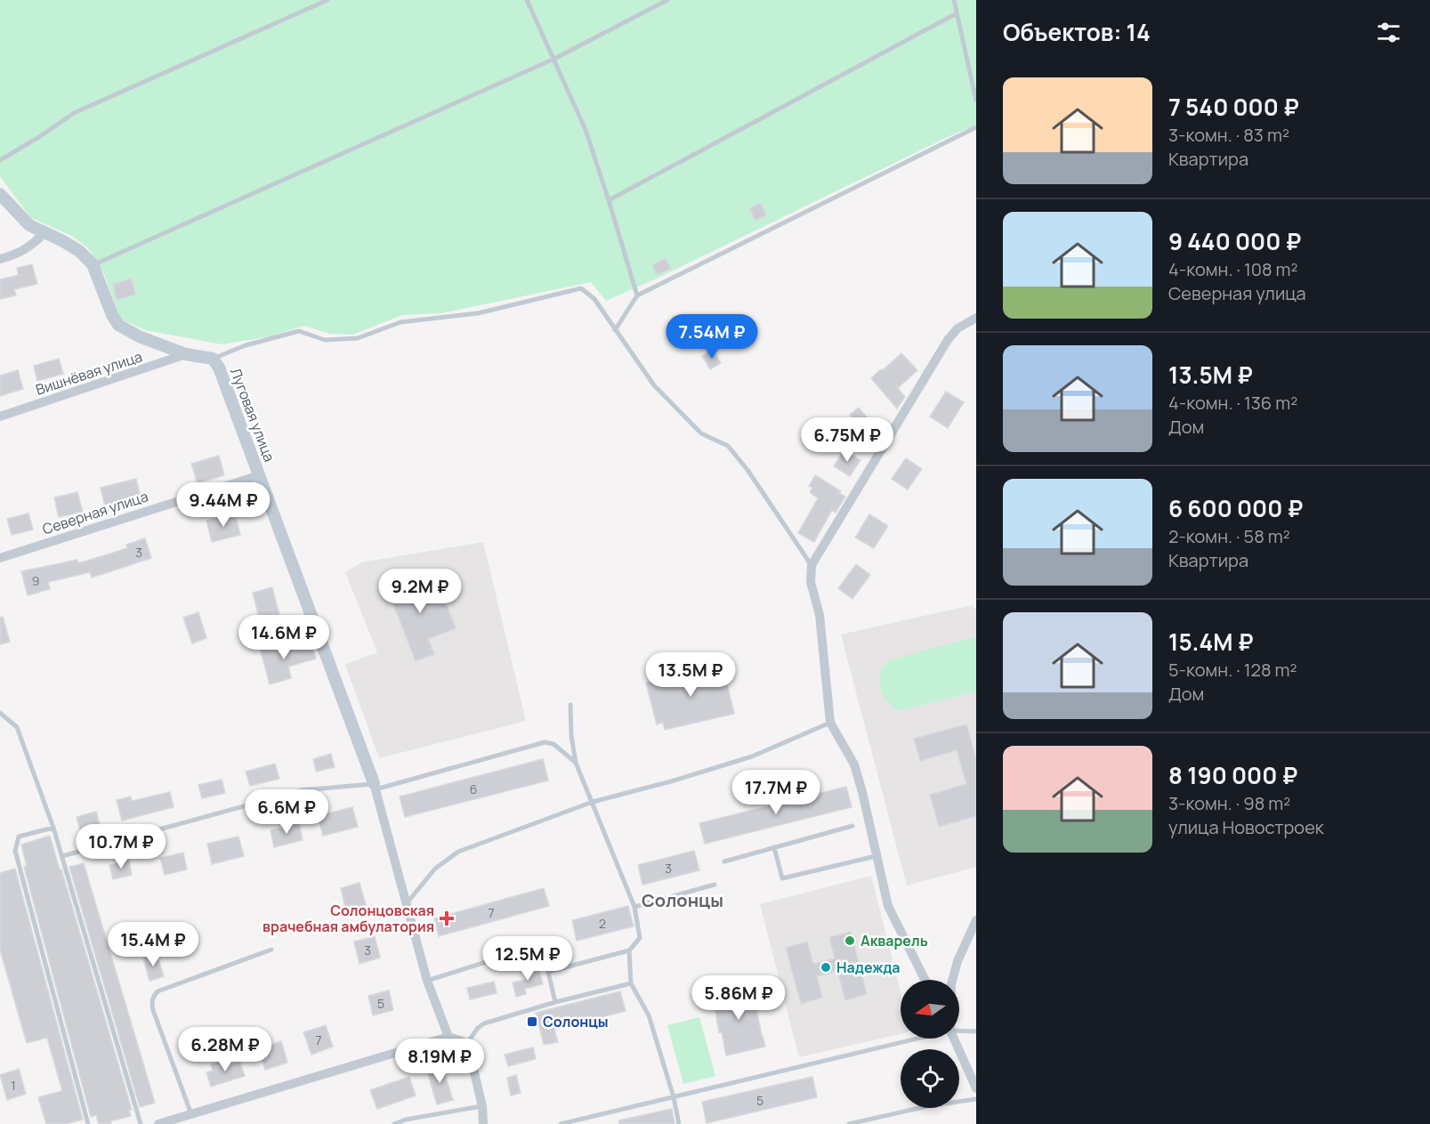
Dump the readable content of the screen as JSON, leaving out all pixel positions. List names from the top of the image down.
{
  "streets": {
    "street": ["Вишнёвая улица", "Луговая улица", "Северная улица"]
  },
  "crossings": [
    ["Вишнёвая улица", "Луговая улица"],
    ["Луговая улица", "Северная улица"]
  ],
  "districts": ["Солонцы"],
  "places": {
    "health": ["Солонцовская врачебная амбулатория"],
    "other": ["Акварель", "Надежда"],
    "transit": ["Солонцы"]
  },
  "house_numbers": [
    "3",
    "9",
    "6",
    "3",
    "7",
    "2",
    "3",
    "5",
    "7",
    "1",
    "5"
  ],
  "north": "left",
  "page": {
    "heading": "Объектов: 14",
    "list": [
      {
        "name": "7 540 000 ₽",
        "note": "3-комн. · 83 m² · Квартира"
      },
      {
        "name": "9 440 000 ₽",
        "note": "4-комн. · 108 m² · Северная улица"
      },
      {
        "name": "13.5M ₽",
        "note": "4-комн. · 136 m² · Дом"
      },
      {
        "name": "6 600 000 ₽",
        "note": "2-комн. · 58 m² · Квартира"
      },
      {
        "name": "15.4M ₽",
        "note": "5-комн. · 128 m² · Дом"
      },
      {
        "name": "8 190 000 ₽",
        "note": "3-комн. · 98 m² · улица Новостроек"
      }
    ],
    "price": [
      "7.54M ₽",
      "6.75M ₽",
      "9.44M ₽",
      "9.2M ₽",
      "14.6M ₽",
      "13.5M ₽",
      "17.7M ₽",
      "6.6M ₽",
      "10.7M ₽",
      "15.4M ₽",
      "12.5M ₽",
      "5.86M ₽",
      "6.28M ₽",
      "8.19M ₽"
    ]
  }
}
